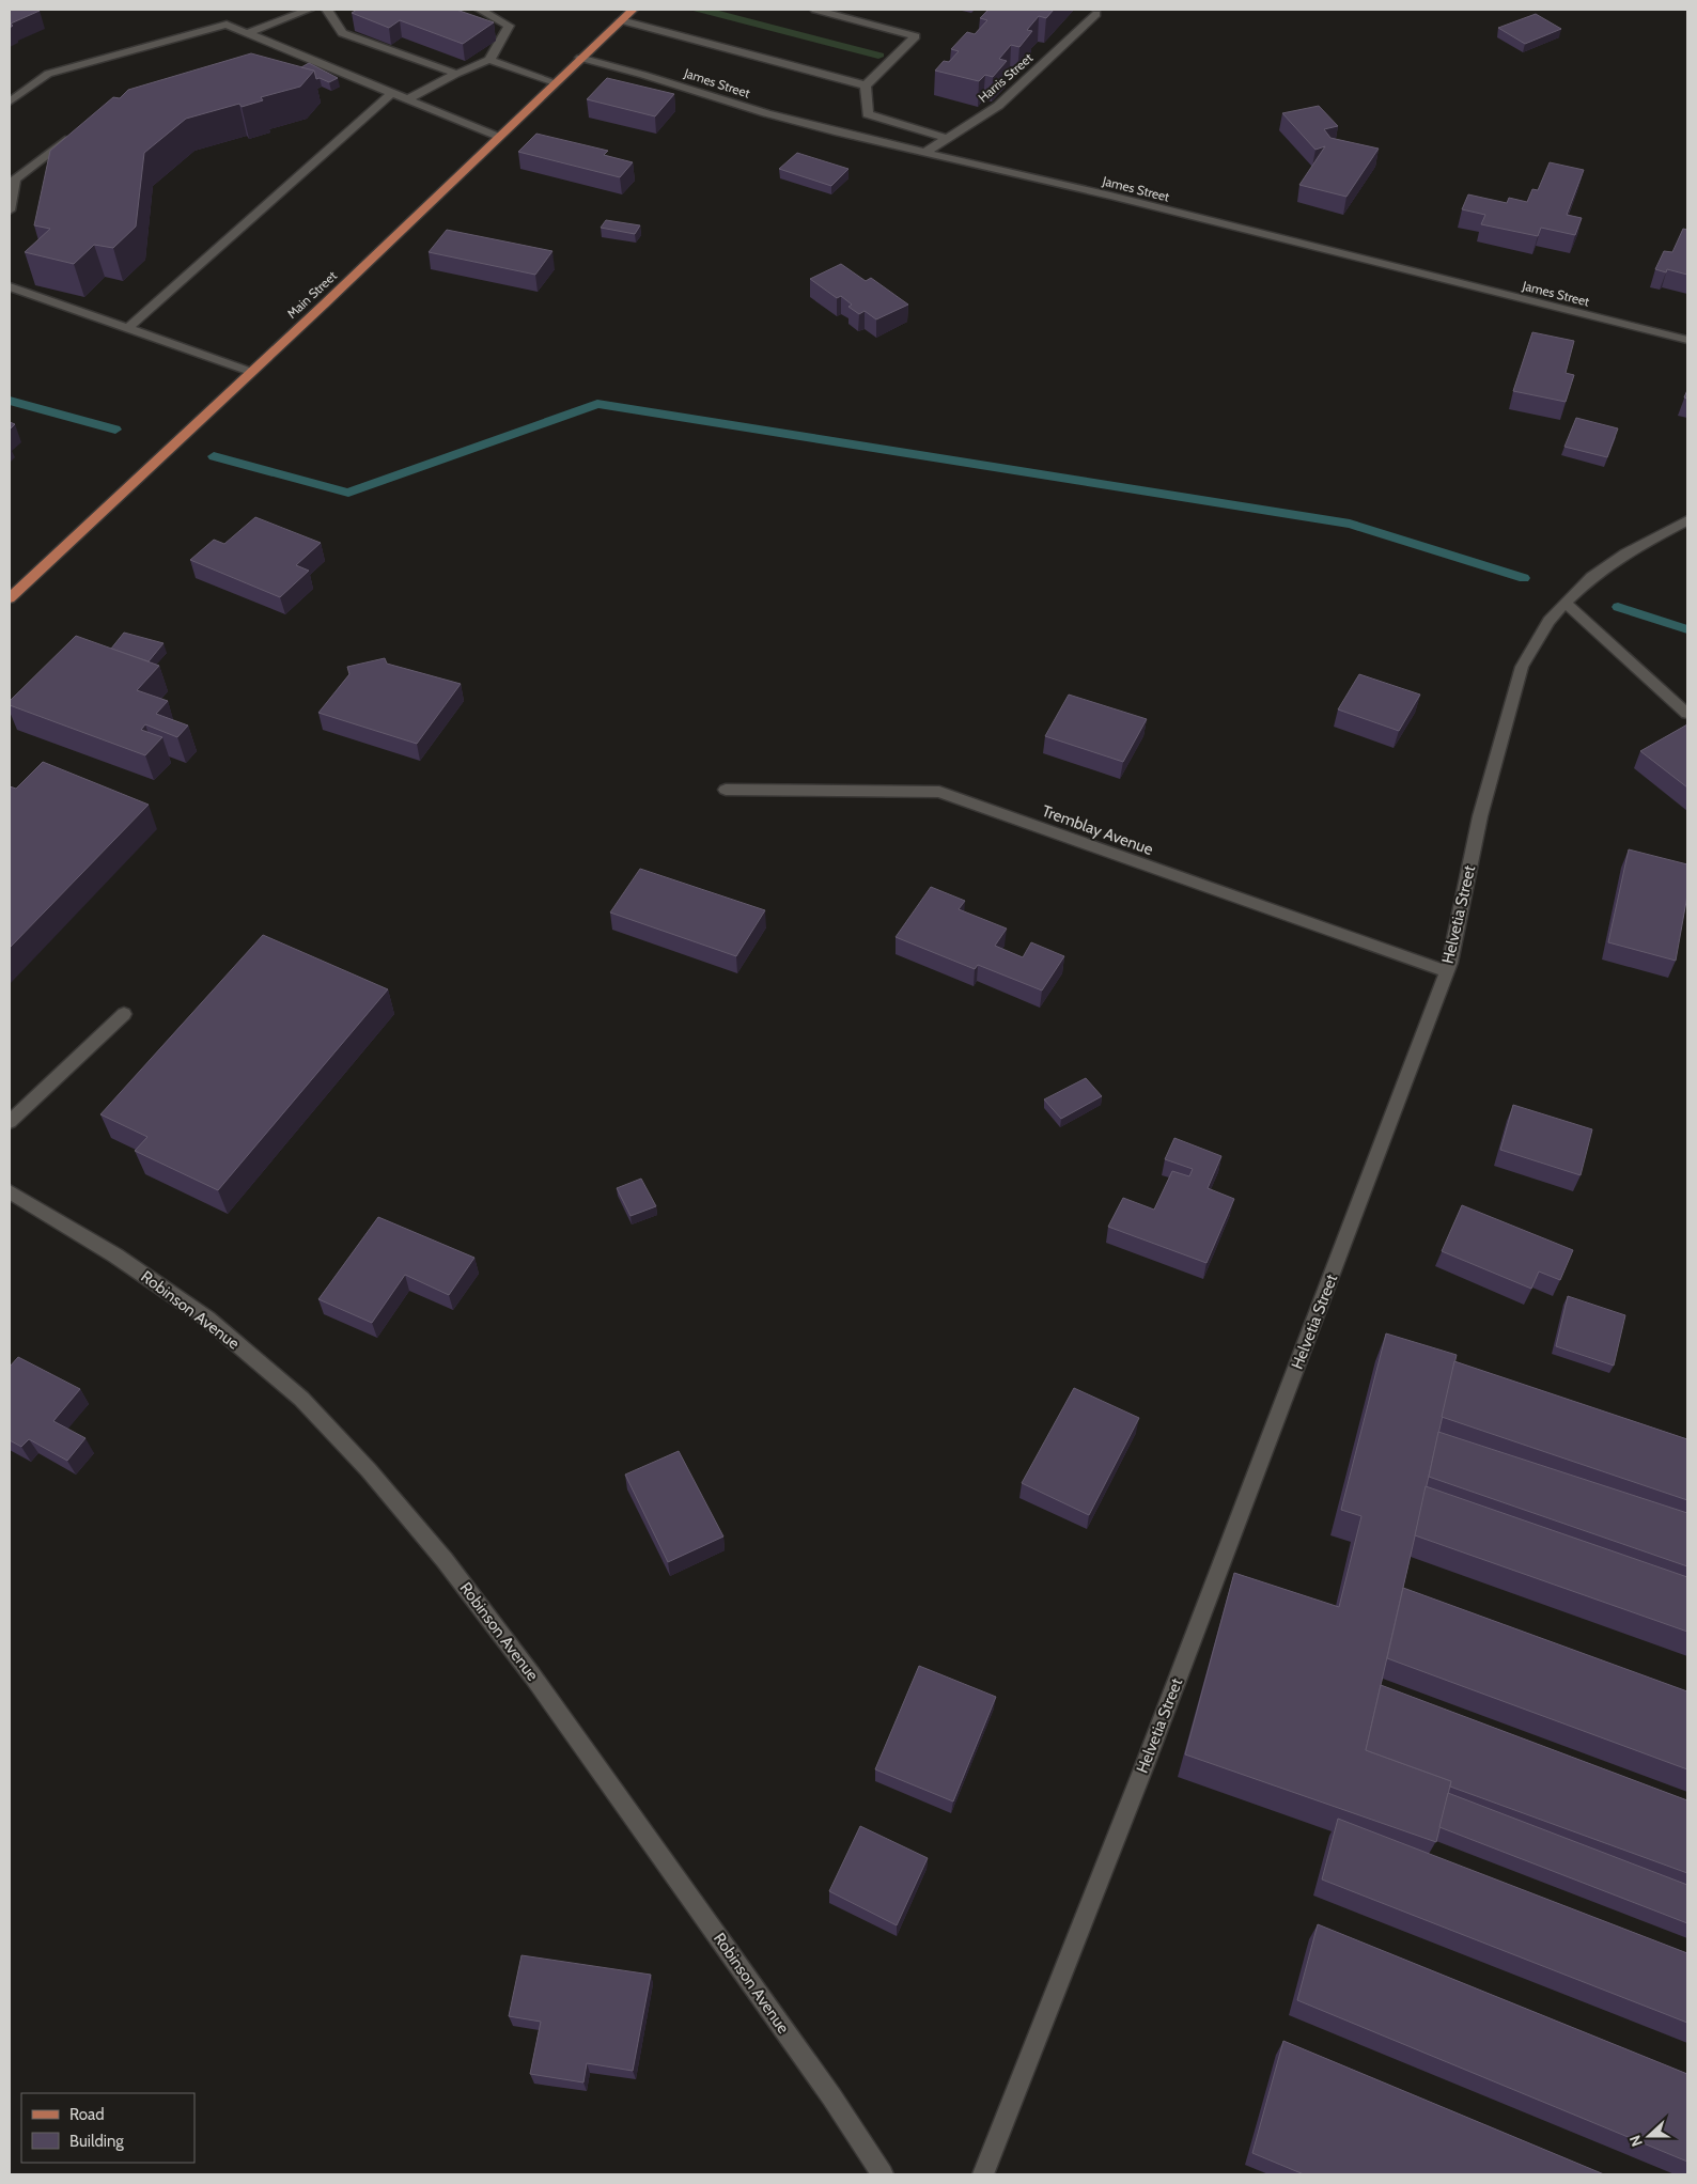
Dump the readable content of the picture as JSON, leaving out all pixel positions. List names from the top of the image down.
{
  "streets": {
    "main road": ["Main Street"],
    "street": [
      "Harris Street",
      "James Street",
      "Tremblay Avenue",
      "Helvetia Street",
      "Robinson Avenue"
    ]
  },
  "crossings": [
    ["Harris Street", "James Street"],
    ["James Street", "Main Street"],
    ["Tremblay Avenue", "Helvetia Street"]
  ],
  "legend": ["Road", "Building"],
  "north": "left"
}
